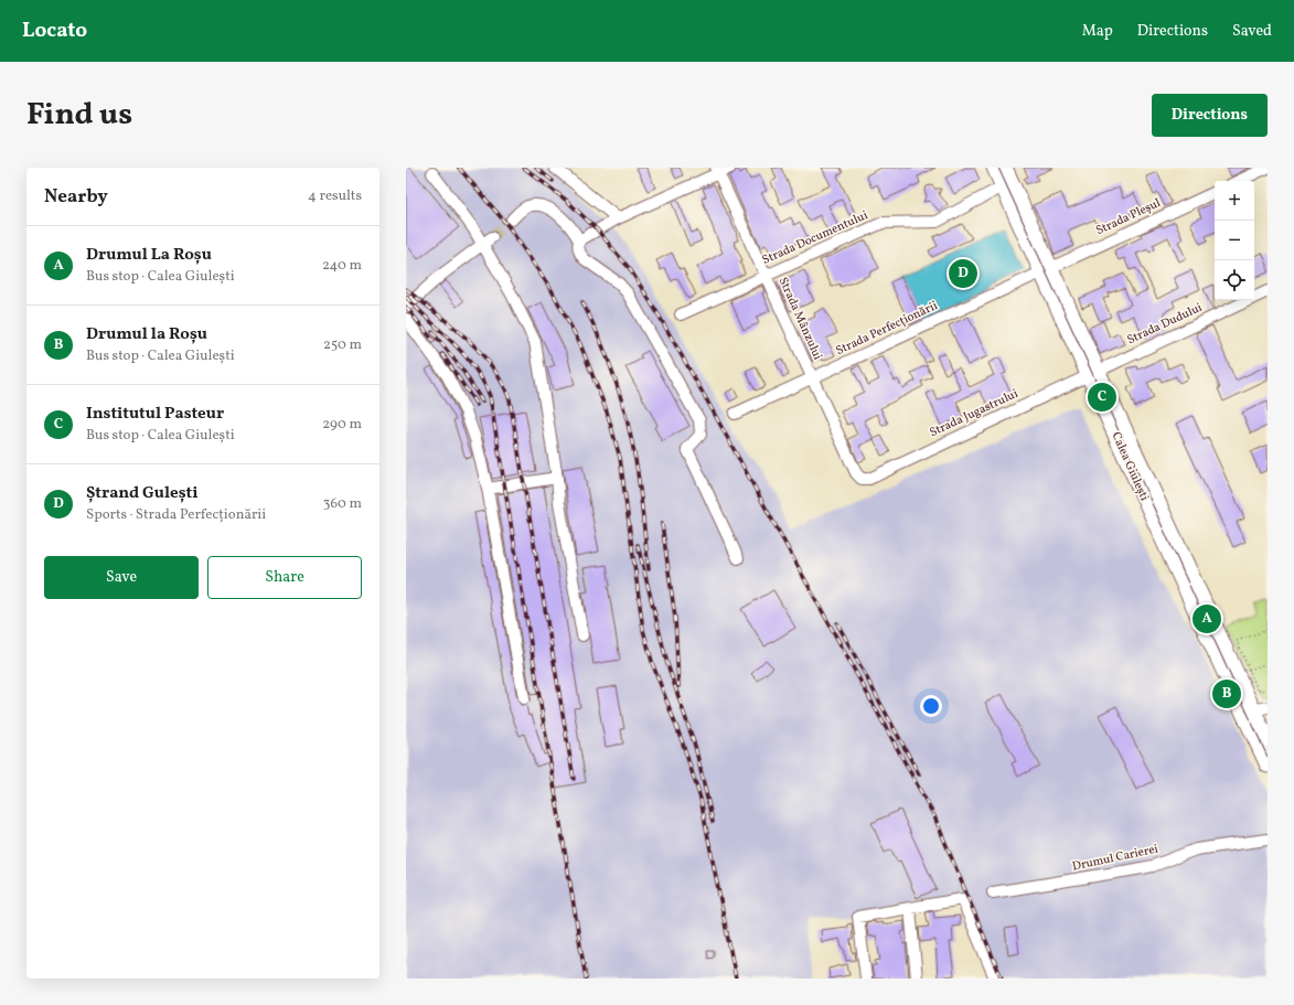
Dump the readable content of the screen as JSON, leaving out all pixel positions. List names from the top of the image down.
{
  "streets": {
    "main road": ["Calea Giulești"],
    "street": [
      "Strada Pleșul",
      "Strada Documentului",
      "Strada Mânzului",
      "Strada Dudului",
      "Strada Perfecționării",
      "Strada Jugastrului",
      "Drumul Carierei"
    ]
  },
  "crossings": [
    ["Strada Pleșul", "Strada Perfecționării"],
    ["Strada Pleșul", "Calea Giulești"],
    ["Strada Documentului", "Strada Mânzului"],
    ["Strada Documentului", "Calea Giulești"],
    ["Strada Mânzului", "Strada Perfecționării"],
    ["Strada Mânzului", "Strada Jugastrului"],
    ["Strada Dudului", "Strada Jugastrului"],
    ["Strada Dudului", "Calea Giulești"],
    ["Strada Perfecționării", "Calea Giulești"],
    ["Strada Jugastrului", "Calea Giulești"]
  ],
  "page": {
    "header": "Locato",
    "nav": ["Map", "Directions", "Saved"],
    "title": "Find us",
    "buttons": [
      "Directions",
      ["Save", "Share"]
    ],
    "heading": ["Nearby", "4 results"],
    "map_buttons": ["+", "−"],
    "list": [
      {
        "mark": "A",
        "name": "Drumul La Roșu",
        "note": "Bus stop · Calea Giulești",
        "value": "240 m"
      },
      {
        "mark": "B",
        "name": "Drumul la Roșu",
        "note": "Bus stop · Calea Giulești",
        "value": "250 m"
      },
      {
        "mark": "C",
        "name": "Institutul Pasteur",
        "note": "Bus stop · Calea Giulești",
        "value": "290 m"
      },
      {
        "mark": "D",
        "name": "Ștrand Gulești",
        "note": "Sports · Strada Perfecționării",
        "value": "360 m"
      }
    ],
    "pins": [
      "D",
      "C",
      "A",
      "B"
    ]
  }
}
